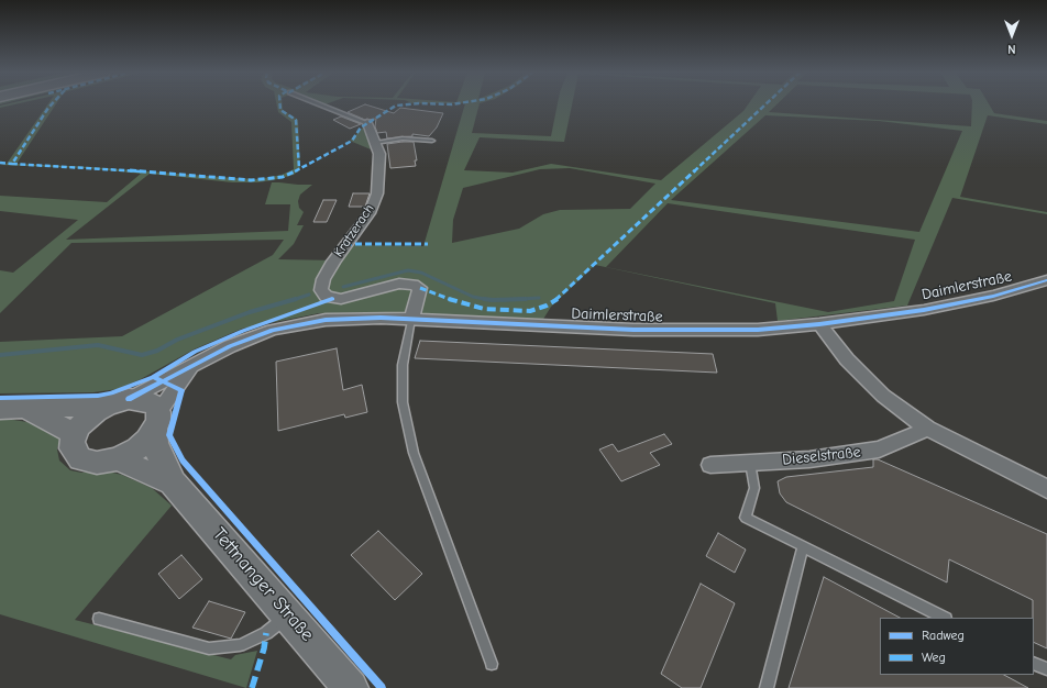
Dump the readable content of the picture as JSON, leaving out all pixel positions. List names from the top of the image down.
{
  "streets": {
    "main road": ["Tettnanger Straße"],
    "street": ["Kratzerach", "Daimlerstraße", "Dieselstraße"]
  },
  "crossings": [
    ["Kratzerach", "Daimlerstraße"],
    ["Daimlerstraße", "Tettnanger Straße"]
  ],
  "legend": ["Radweg", "Weg"],
  "north": "bottom"
}
